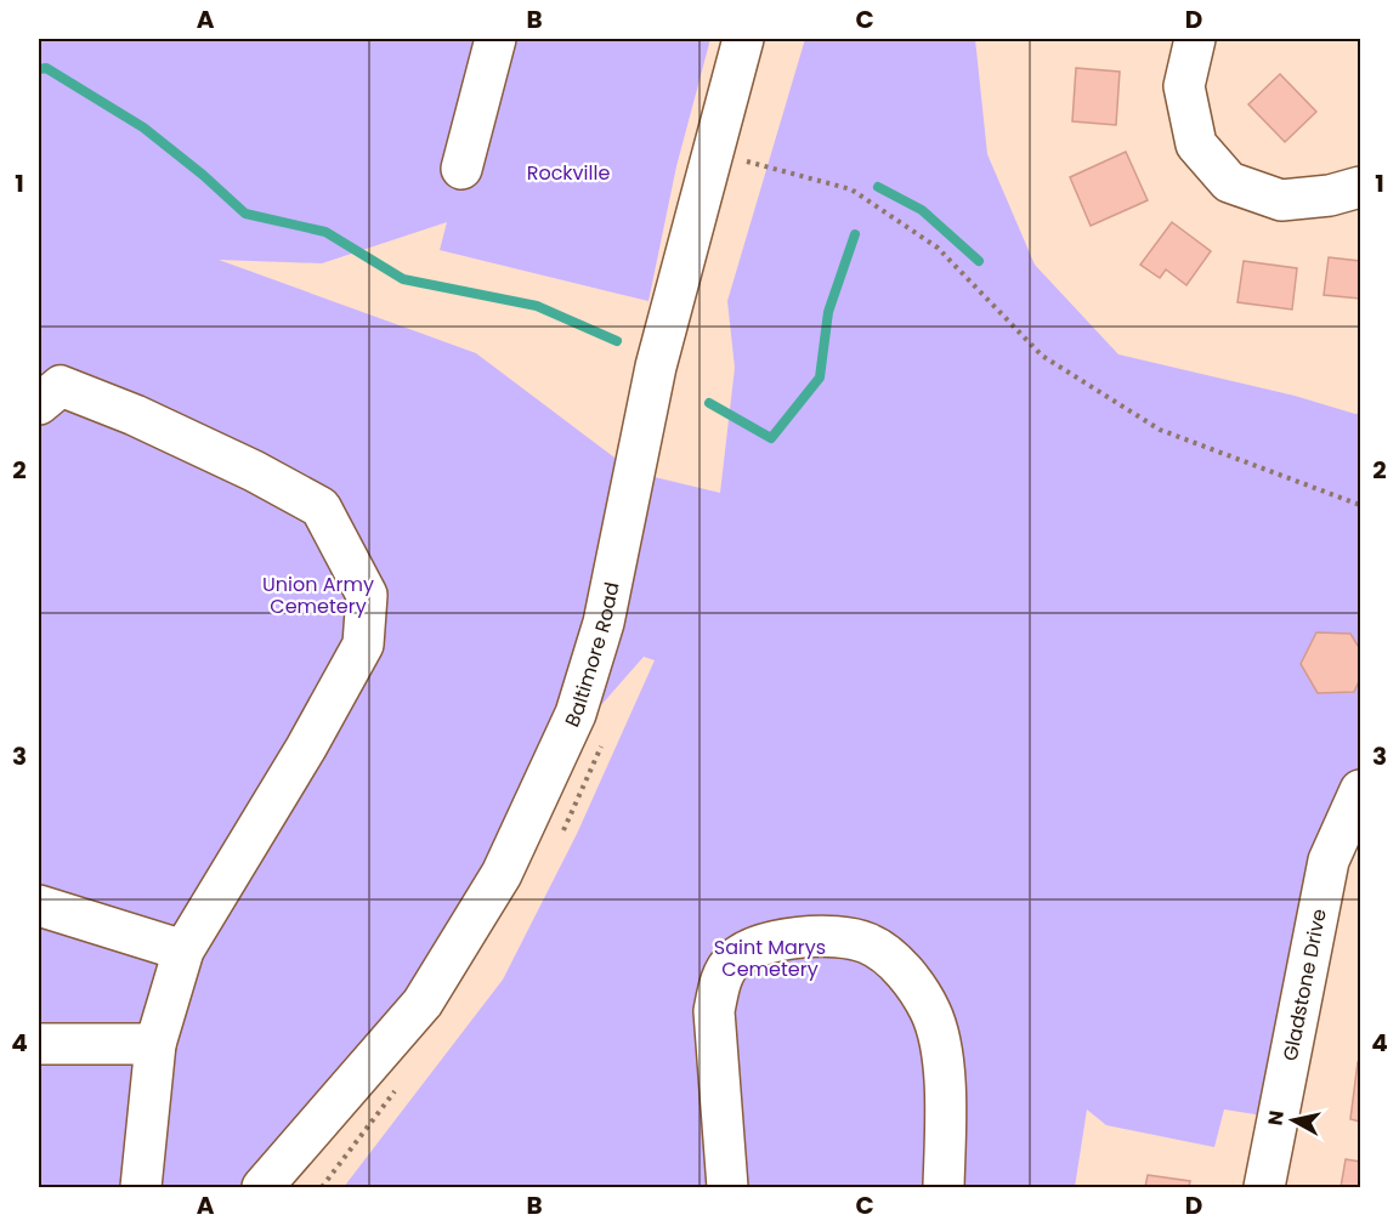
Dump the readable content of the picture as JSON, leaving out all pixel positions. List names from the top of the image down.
{
  "streets": {
    "street": ["Baltimore Road", "Gladstone Drive"]
  },
  "parks": ["Rockville", "Union Army Cemetery", "Saint Marys Cemetery"],
  "north": "left",
  "grid": {
    "columns": [
      "A",
      "B",
      "C",
      "D"
    ],
    "rows": [
      "1",
      "2",
      "3",
      "4"
    ]
  }
}
